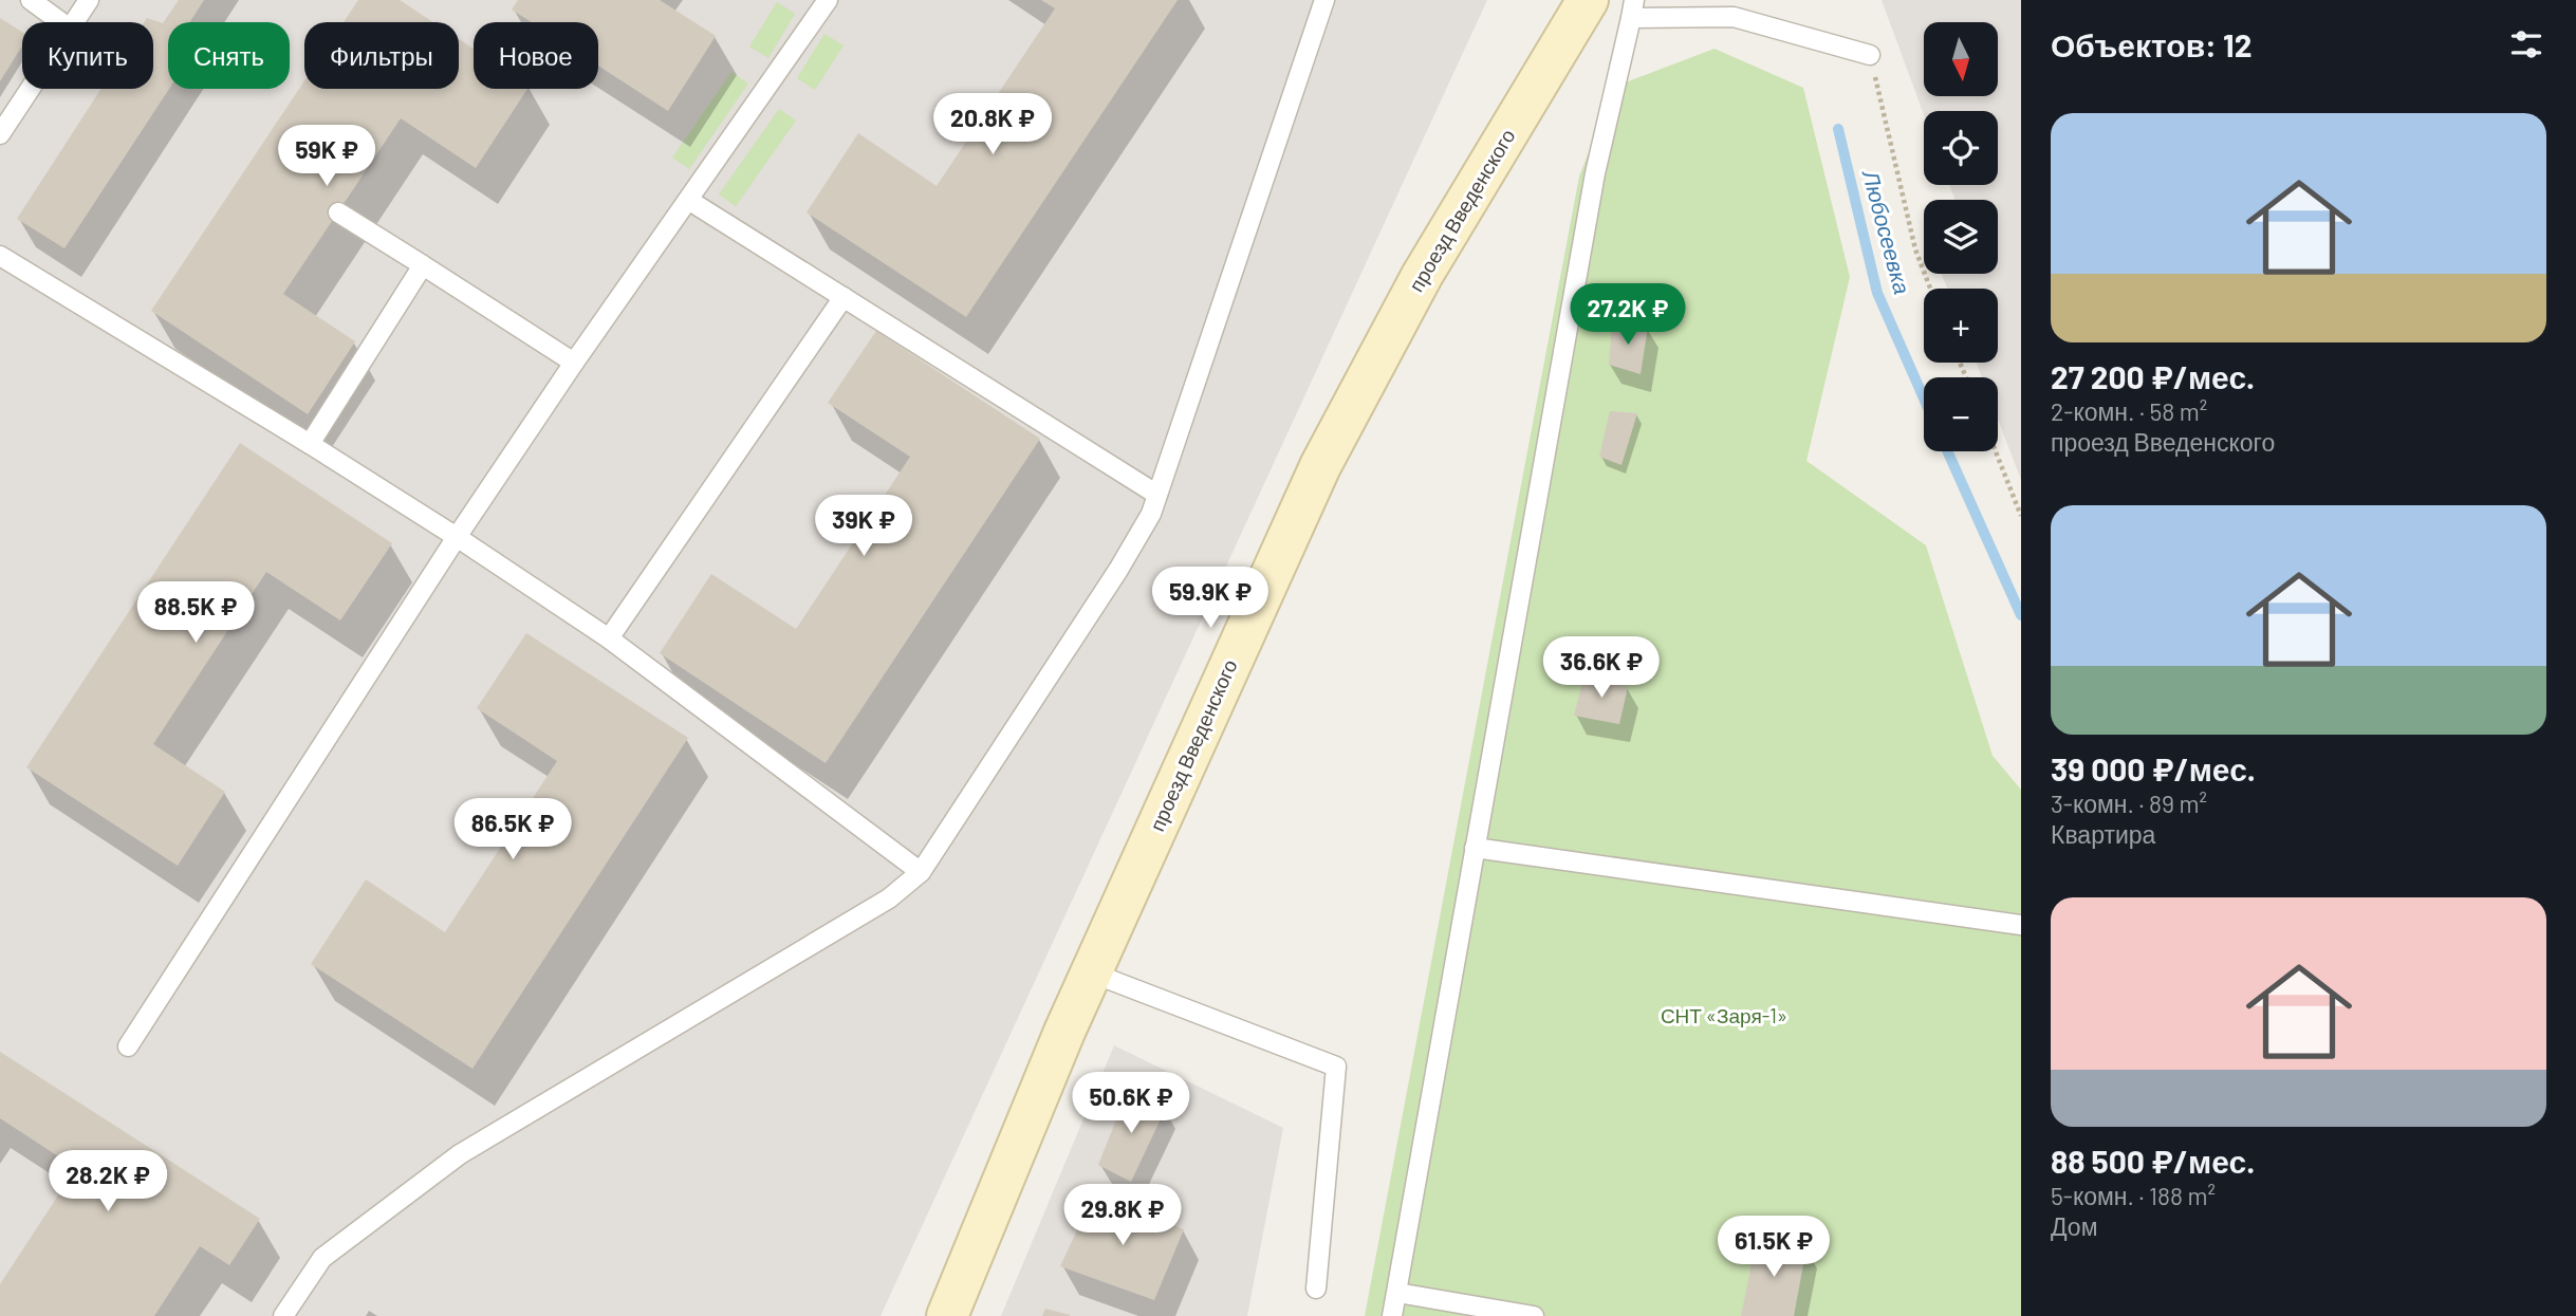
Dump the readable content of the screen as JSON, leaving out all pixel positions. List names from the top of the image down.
{
  "streets": {
    "street": ["проезд Введенского"]
  },
  "water": ["Любосеевка"],
  "parks": ["СНТ «Заря-1»"],
  "north": "bottom",
  "page": {
    "heading": "Объектов: 12",
    "map_buttons": ["+", "−"],
    "chip": [
      "Купить",
      "Снять",
      "Фильтры",
      "Новое"
    ],
    "list": [
      {
        "name": "27 200 ₽/мес.",
        "note": "2-комн. · 58 m² · проезд Введенского"
      },
      {
        "name": "39 000 ₽/мес.",
        "note": "3-комн. · 89 m² · Квартира"
      },
      {
        "name": "88 500 ₽/мес.",
        "note": "5-комн. · 188 m² · Дом"
      }
    ],
    "price": [
      "20.8K ₽",
      "59K ₽",
      "27.2K ₽",
      "39K ₽",
      "59.9K ₽",
      "88.5K ₽",
      "36.6K ₽",
      "86.5K ₽",
      "50.6K ₽",
      "28.2K ₽",
      "29.8K ₽",
      "61.5K ₽"
    ]
  }
}
